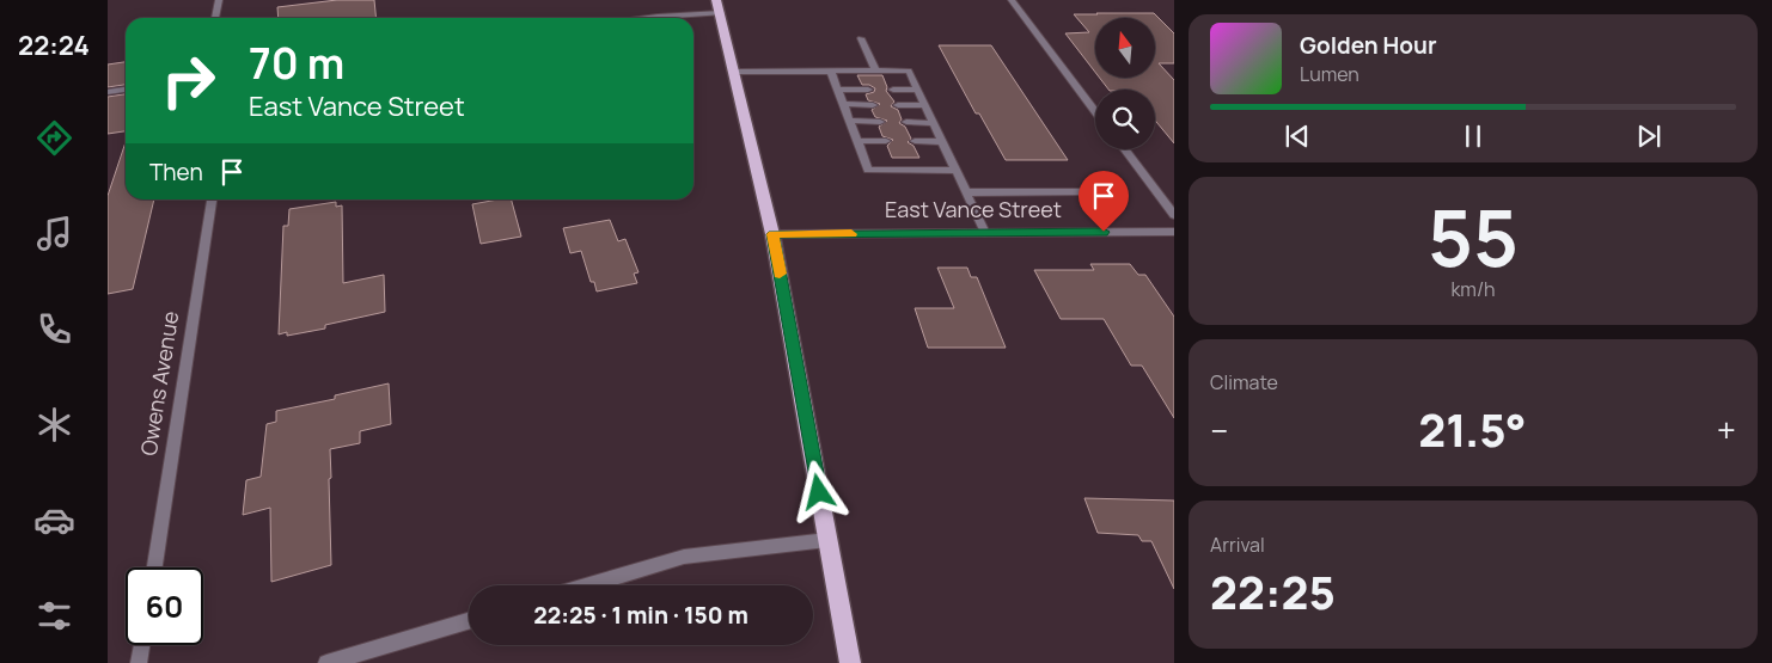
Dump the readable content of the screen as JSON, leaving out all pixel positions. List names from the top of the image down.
{
  "streets": {
    "street": ["East Vance Street", "Owens Avenue"]
  },
  "north": "top",
  "page": {
    "tabs": "22:24",
    "turn": ["70 m", "East Vance Street"],
    "song": ["Golden Hour", "Lumen"],
    "then": "Then",
    "tile": [
      ["55", "km/h"],
      "Climate",
      ["Arrival", "22:25"]
    ],
    "heat": ["−", "21.5°", "+"],
    "limit": "60",
    "trip": "22:25 · 1 min · 150 m"
  }
}
